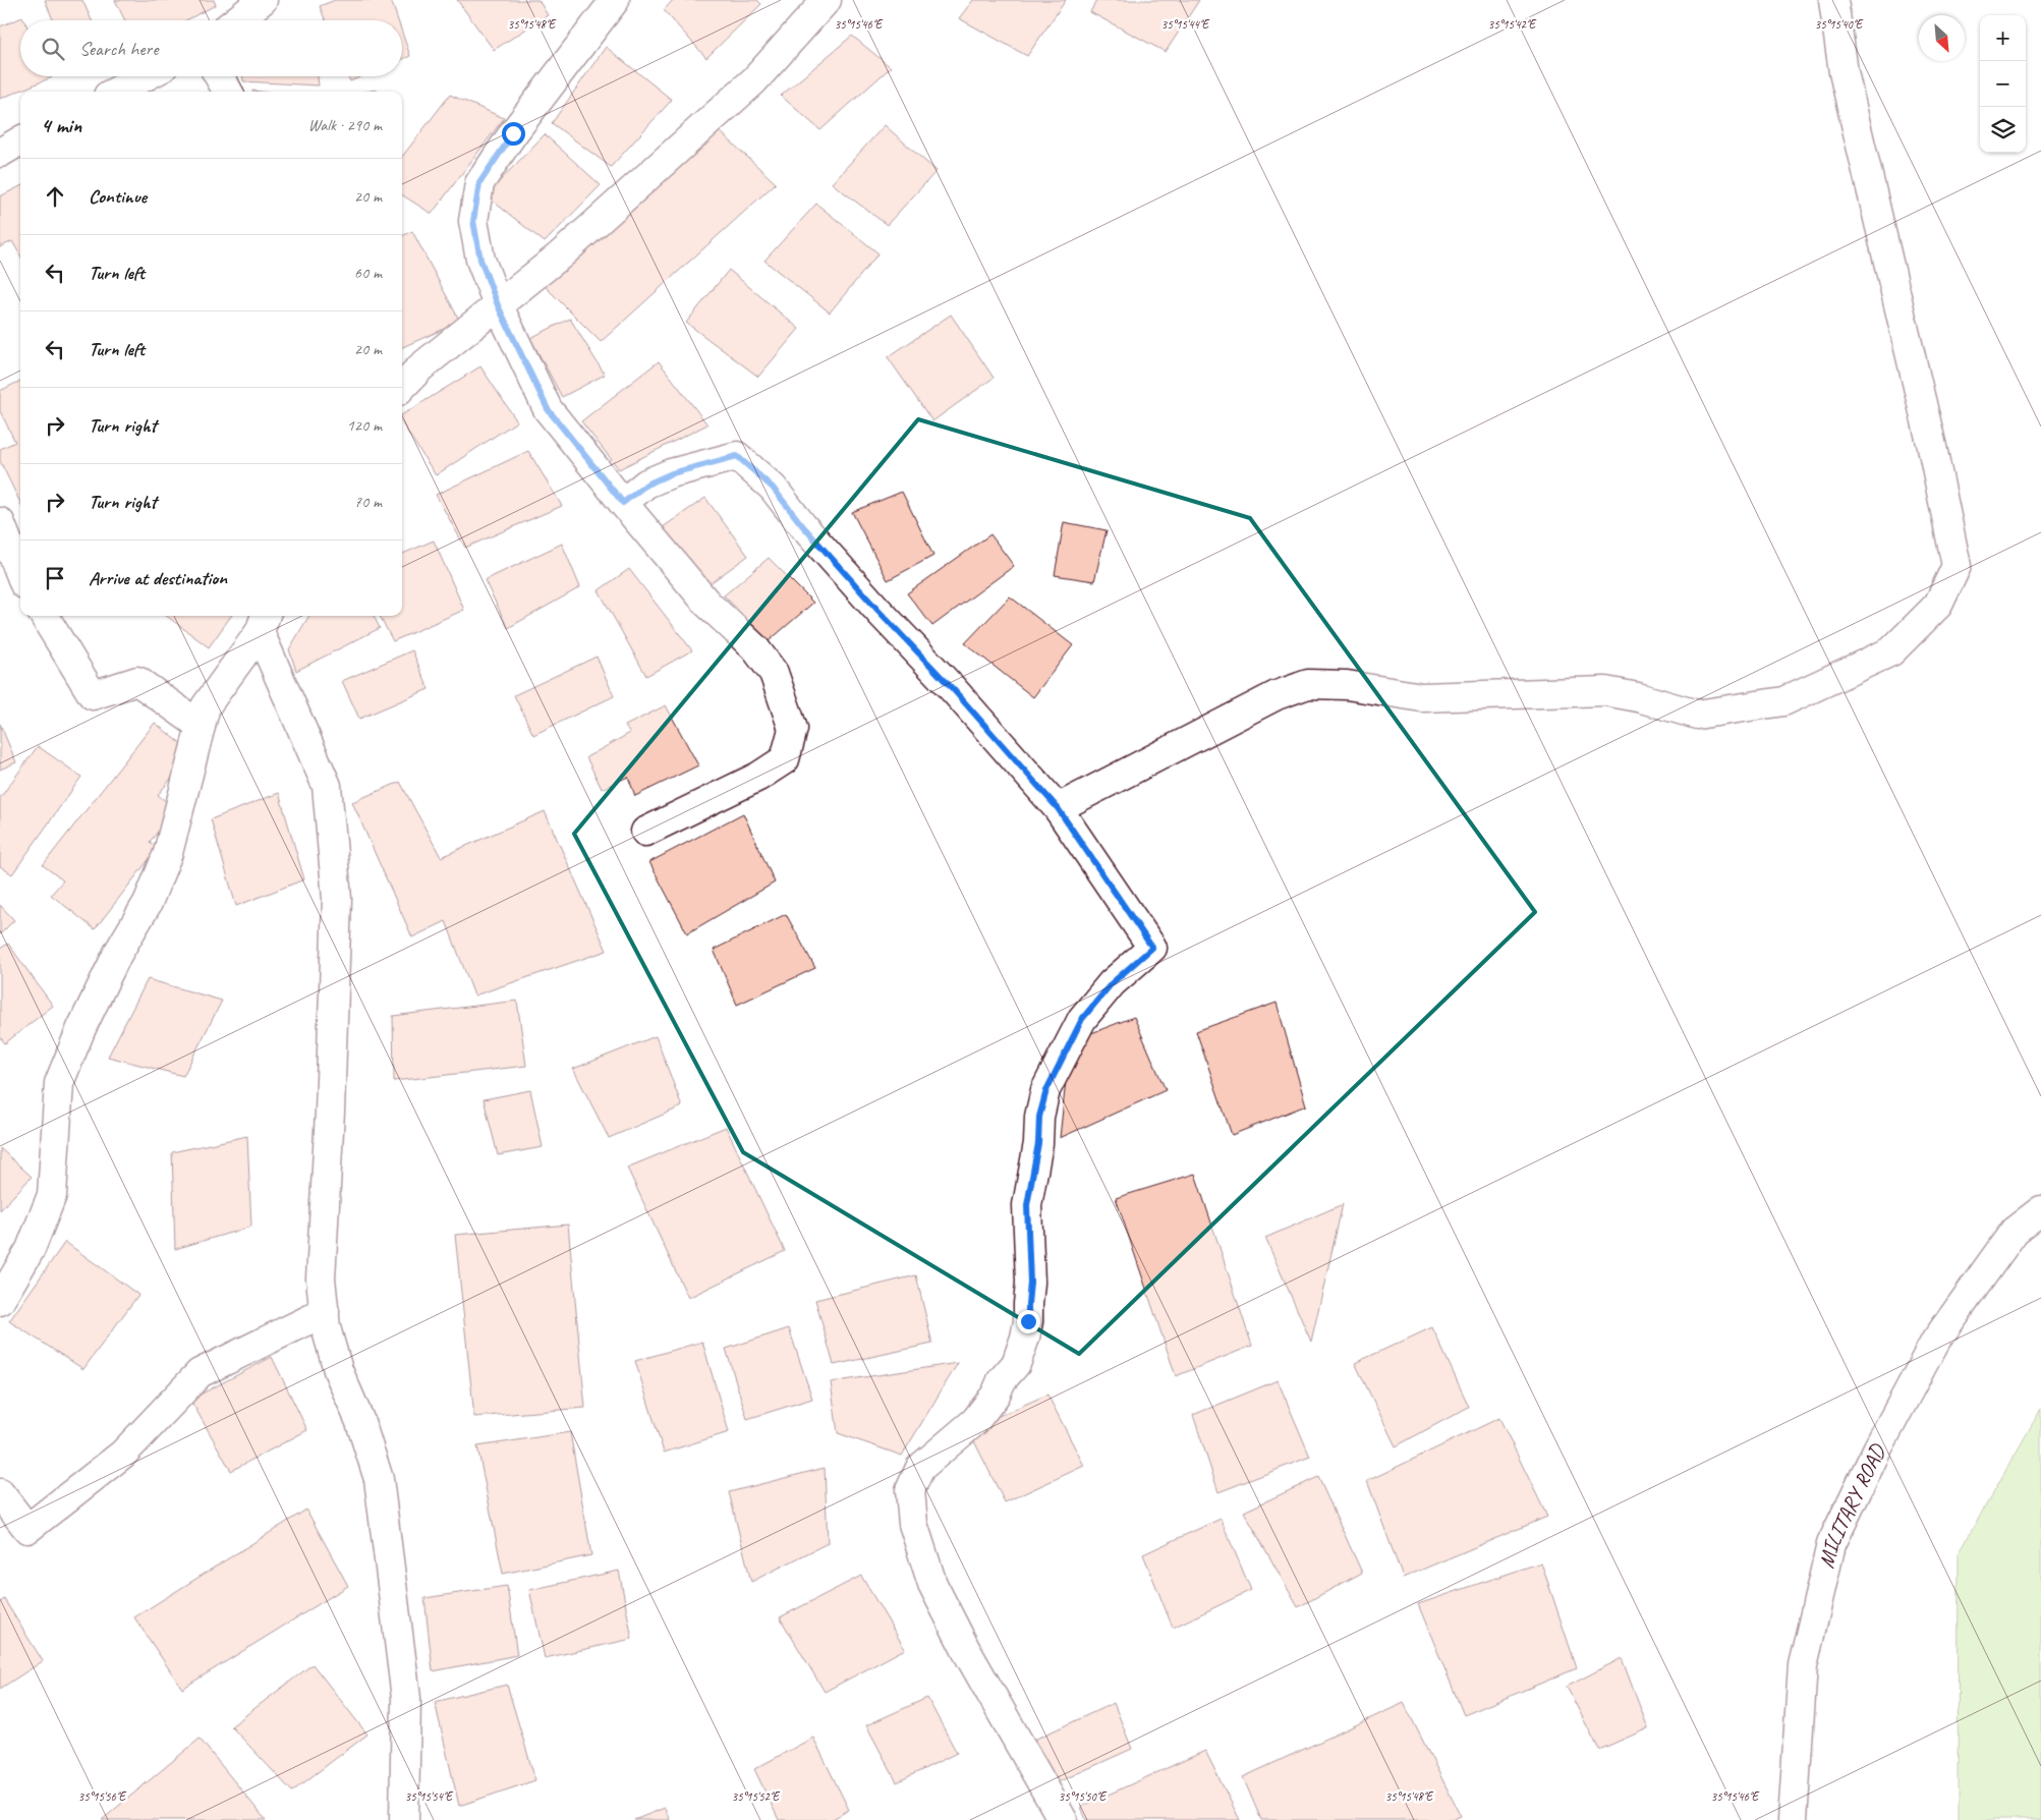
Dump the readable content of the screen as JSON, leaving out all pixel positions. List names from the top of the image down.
{
  "streets": {
    "street": ["MILITARY ROAD"]
  },
  "north": "bottom right",
  "page": {
    "map_buttons": ["+", "−"],
    "search": "Search here",
    "heading": ["4 min", "Walk · 290 m"],
    "list": [
      ["Continue", "20 m"],
      ["Turn left", "60 m"],
      ["Turn left", "20 m"],
      ["Turn right", "120 m"],
      ["Turn right", "70 m"],
      "Arrive at destination"
    ]
  },
  "coordinates": [
    "35°15'48\"E",
    "35°15'46\"E",
    "35°15'44\"E",
    "35°15'42\"E",
    "35°15'40\"E",
    "35°15'56\"E",
    "35°15'54\"E",
    "35°15'52\"E",
    "35°15'50\"E"
  ]
}
